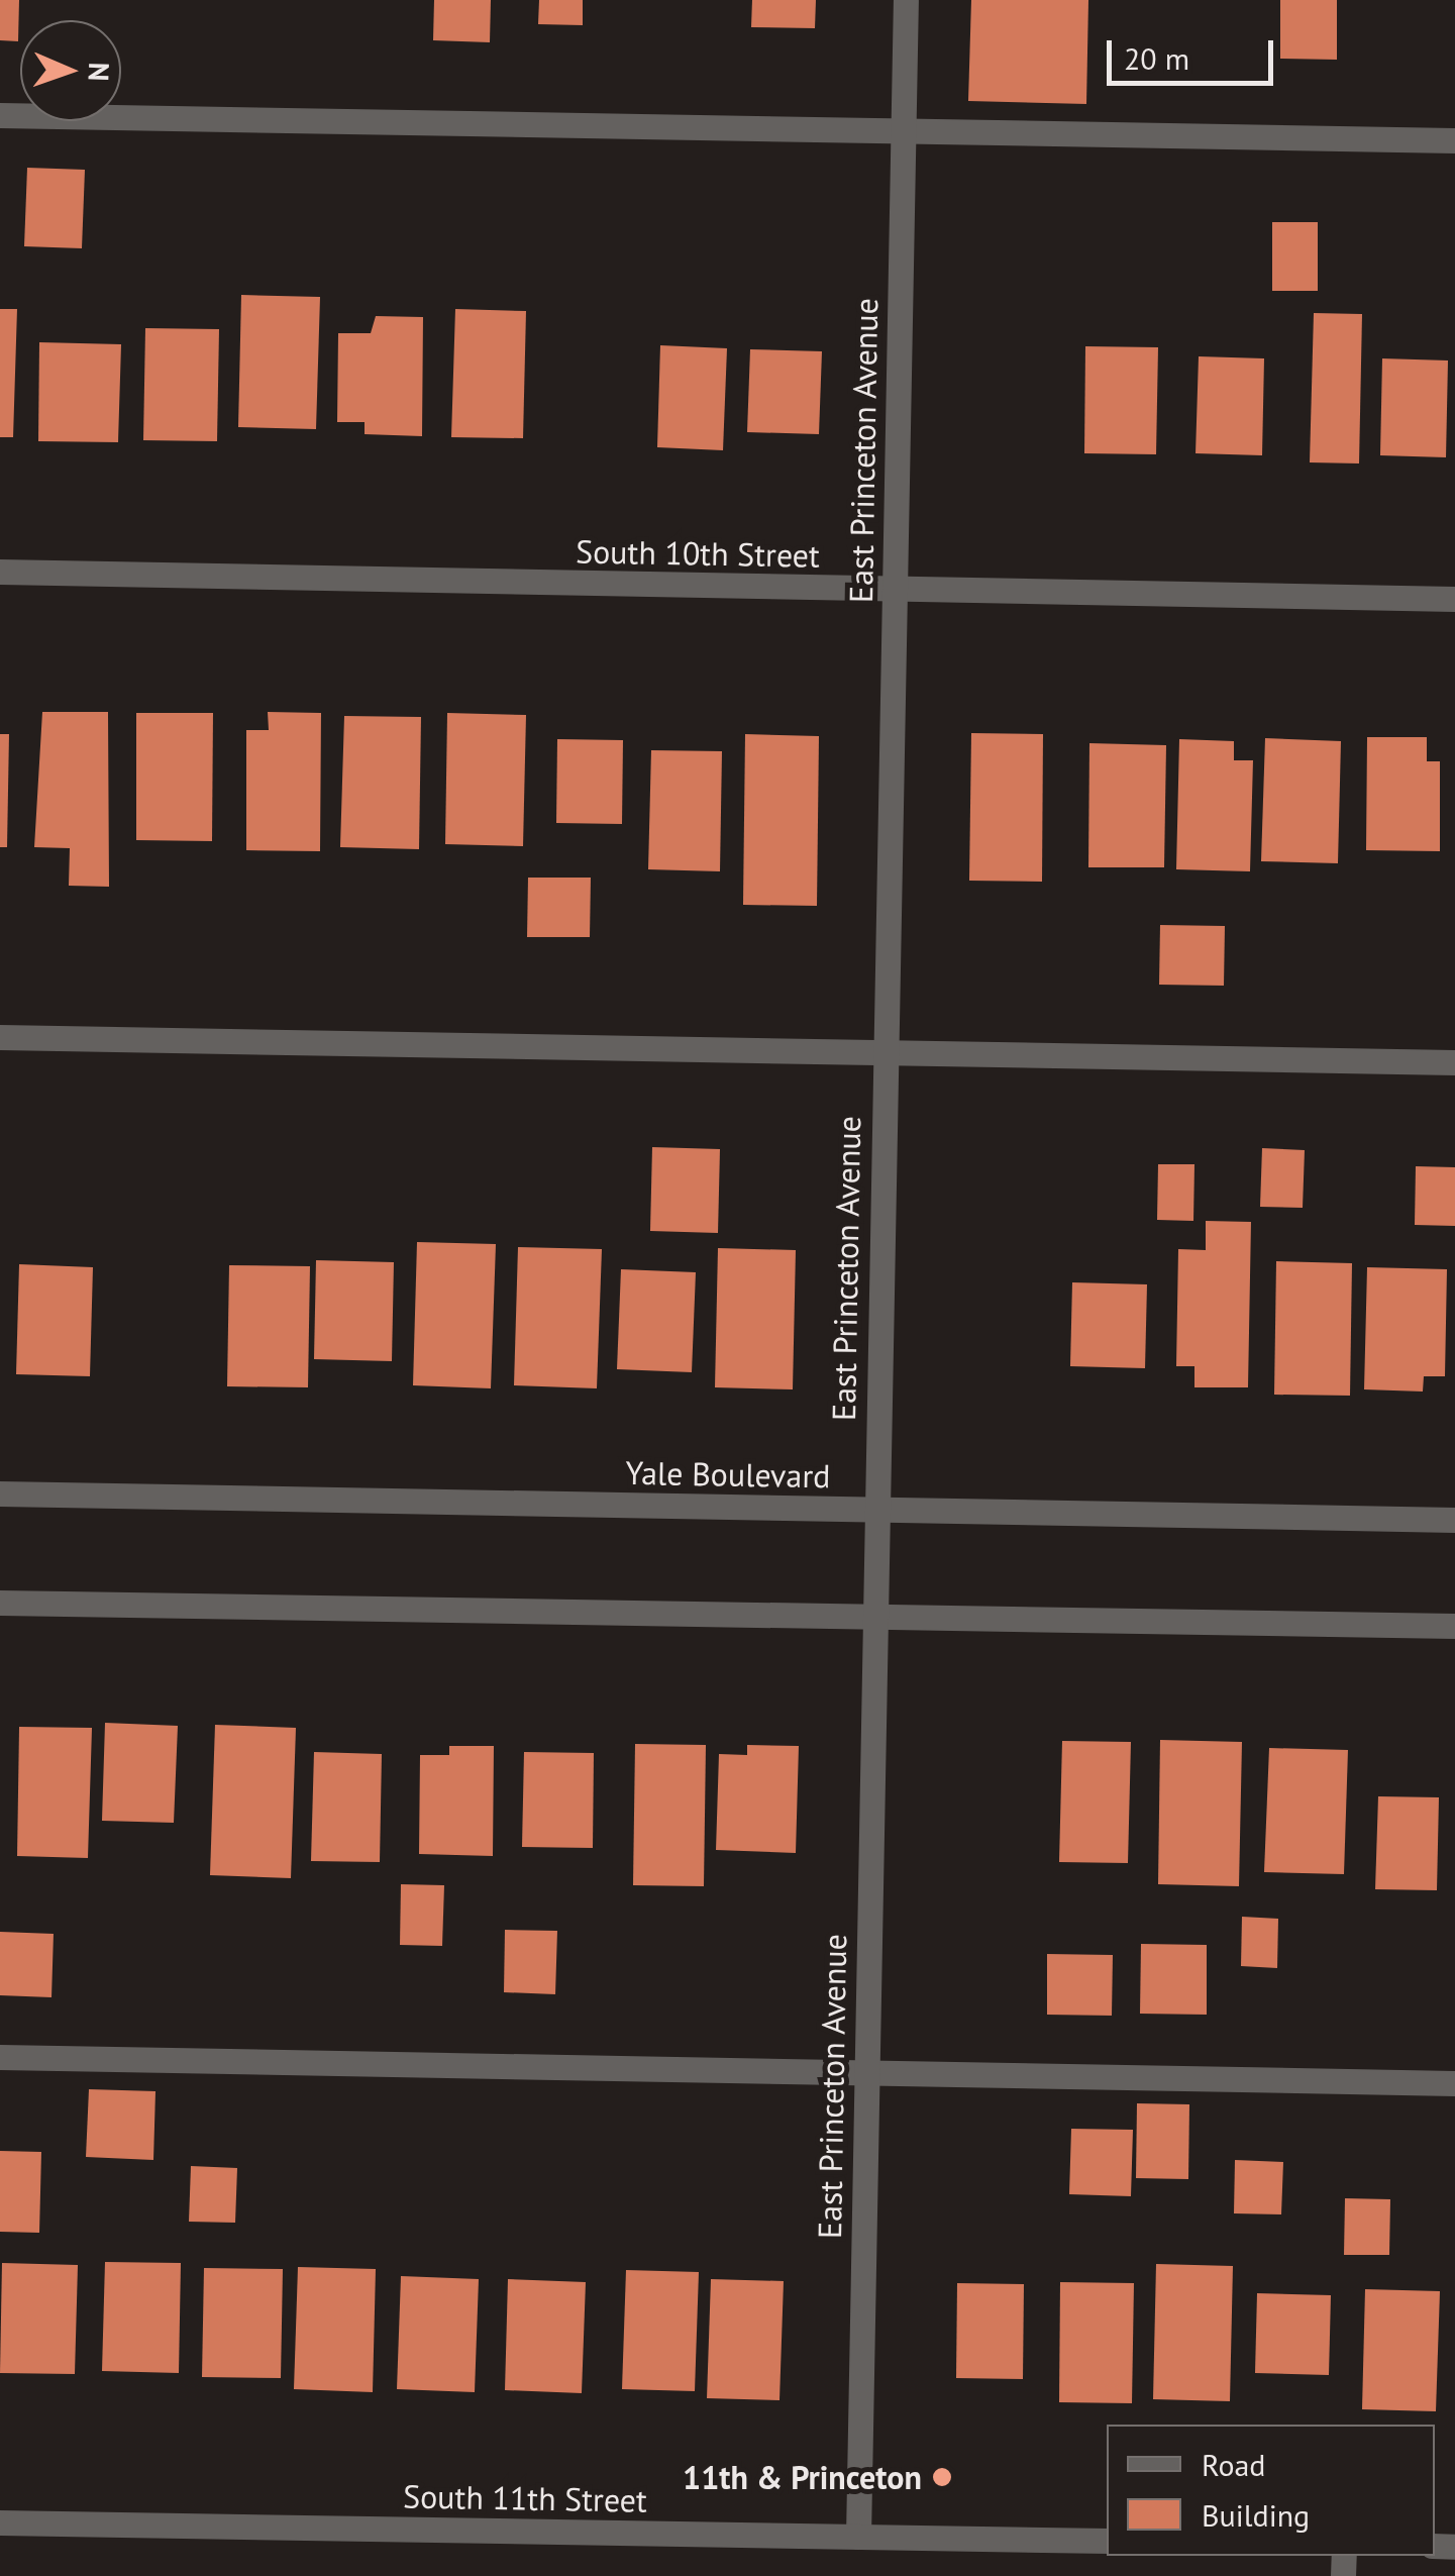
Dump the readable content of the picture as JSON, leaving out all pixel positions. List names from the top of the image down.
{
  "streets": {
    "street": [
      "East Princeton Avenue",
      "South 10th Street",
      "Yale Boulevard",
      "South 11th Street"
    ]
  },
  "crossings": [
    ["East Princeton Avenue", "South 10th Street"],
    ["East Princeton Avenue", "Yale Boulevard"],
    ["East Princeton Avenue", "South 11th Street"]
  ],
  "places": ["11th & Princeton"],
  "legend": ["Road", "Building"],
  "scale_bar": "20 m",
  "north": "right"
}
